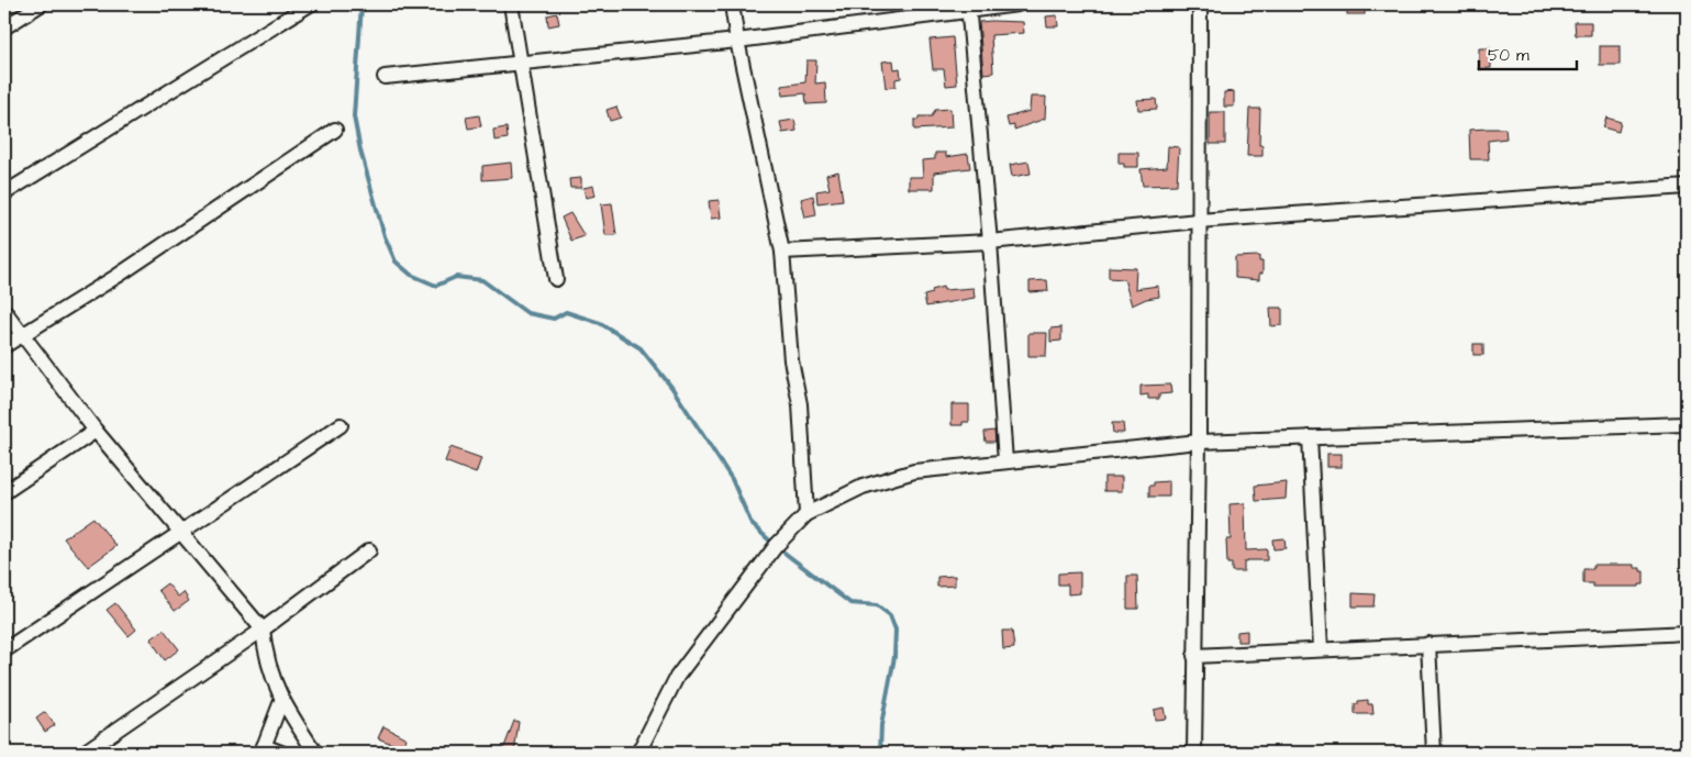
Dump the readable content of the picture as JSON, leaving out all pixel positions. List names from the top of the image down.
{
  "scale_bar": "50 m"
}
